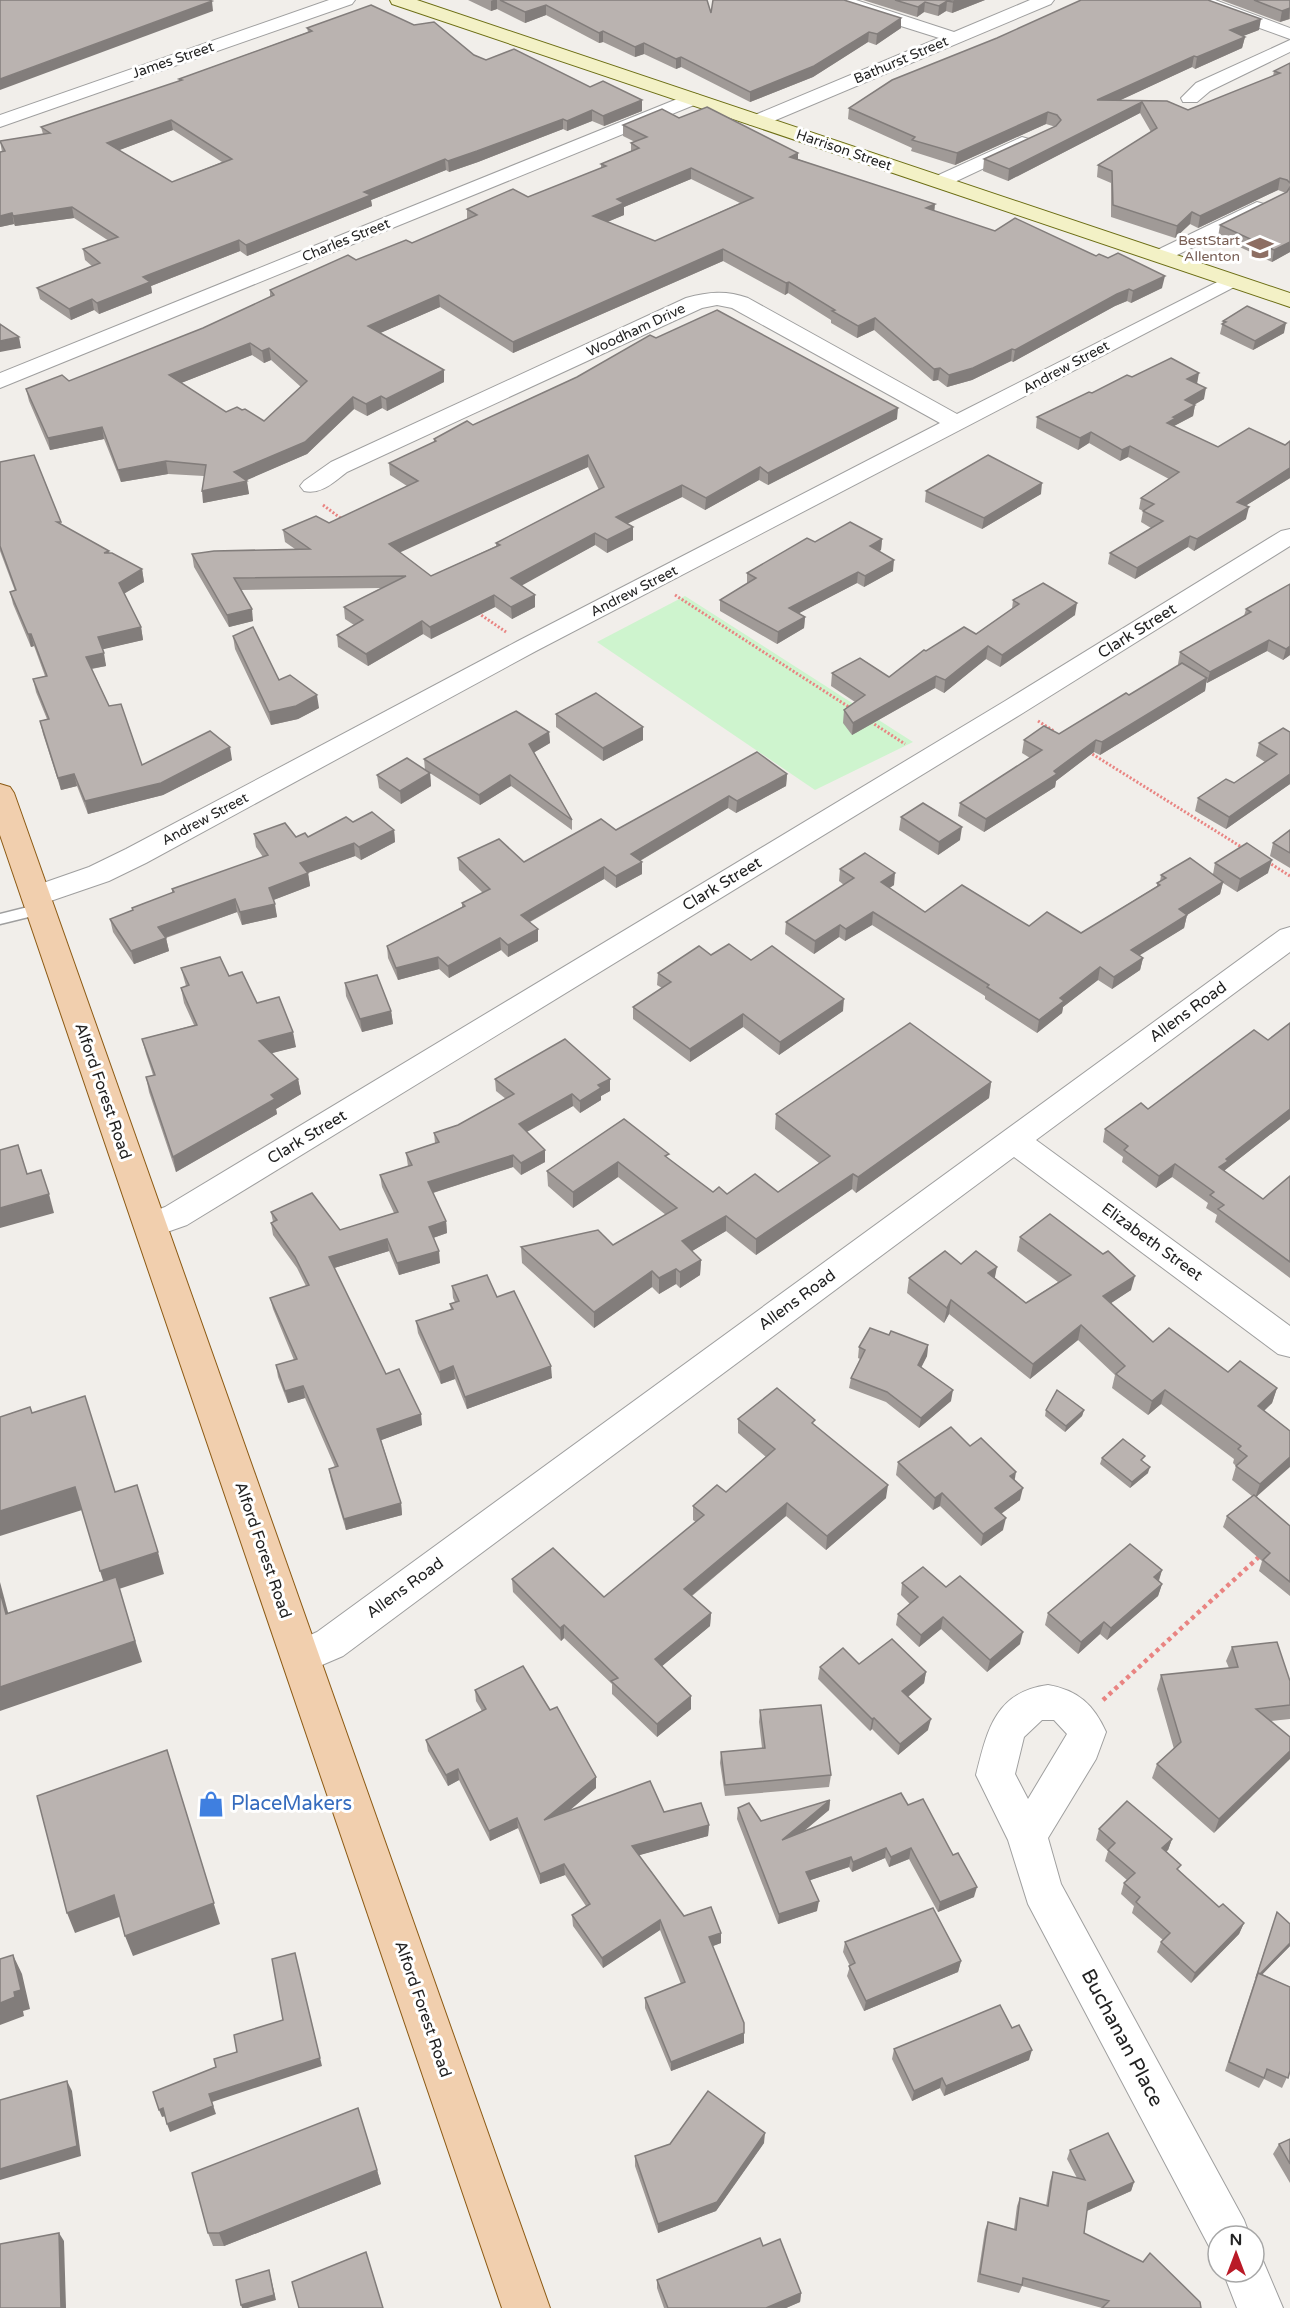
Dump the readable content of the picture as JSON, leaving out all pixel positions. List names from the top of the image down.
{
  "streets": {
    "main road": ["Alford Forest Road"],
    "street": [
      "James Street",
      "Bathurst Street",
      "Harrison Street",
      "Charles Street",
      "Woodham Drive",
      "Andrew Street",
      "Clark Street",
      "Allens Road",
      "Elizabeth Street",
      "Buchanan Place"
    ]
  },
  "crossings": [
    ["Bathurst Street", "Harrison Street"],
    ["Harrison Street", "Charles Street"],
    ["Harrison Street", "Andrew Street"],
    ["Woodham Drive", "Andrew Street"],
    ["Andrew Street", "Alford Forest Road"],
    ["Clark Street", "Alford Forest Road"],
    ["Allens Road", "Alford Forest Road"],
    ["Allens Road", "Elizabeth Street"]
  ],
  "places": {
    "school or university": ["BestStart Allenton"],
    "shop": ["PlaceMakers"]
  },
  "north": "top"
}
